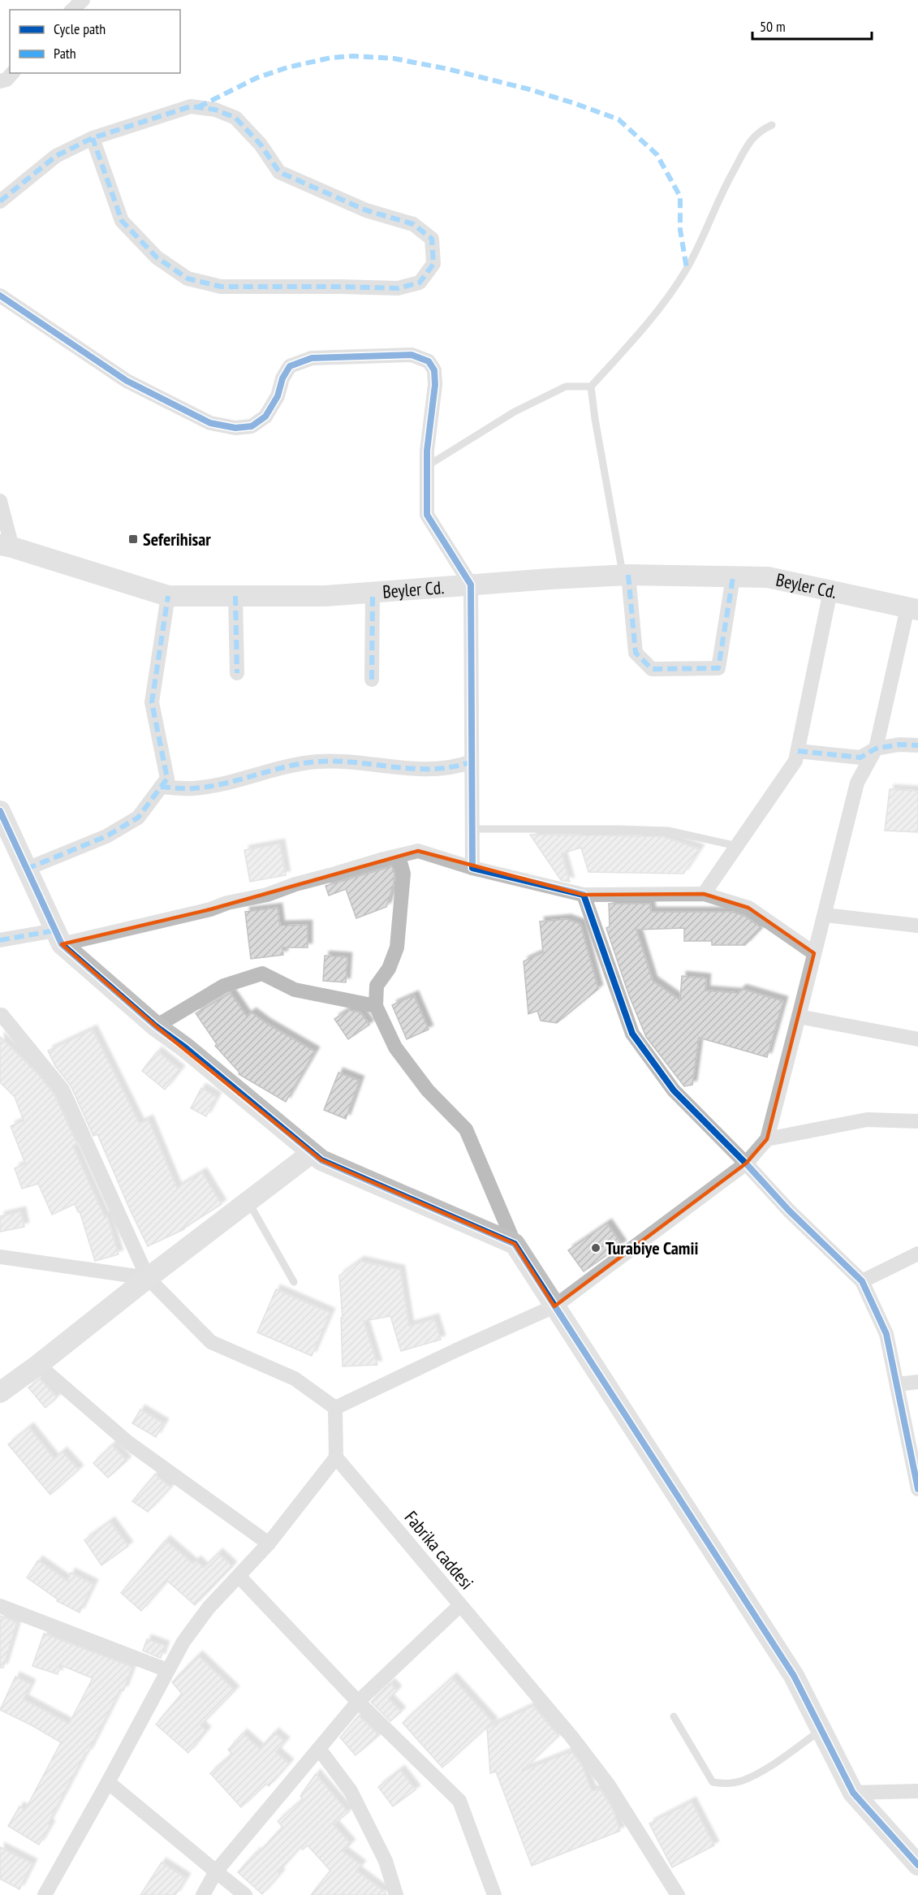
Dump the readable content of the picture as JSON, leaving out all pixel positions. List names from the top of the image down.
{
  "streets": {
    "street": ["Beyler Cd.", "Fabrika caddesi"]
  },
  "places": {
    "transit": ["Seferihisar"],
    "other": ["Turabiye Camii"]
  },
  "legend": ["Cycle path", "Path"],
  "scale_bar": "50 m"
}
